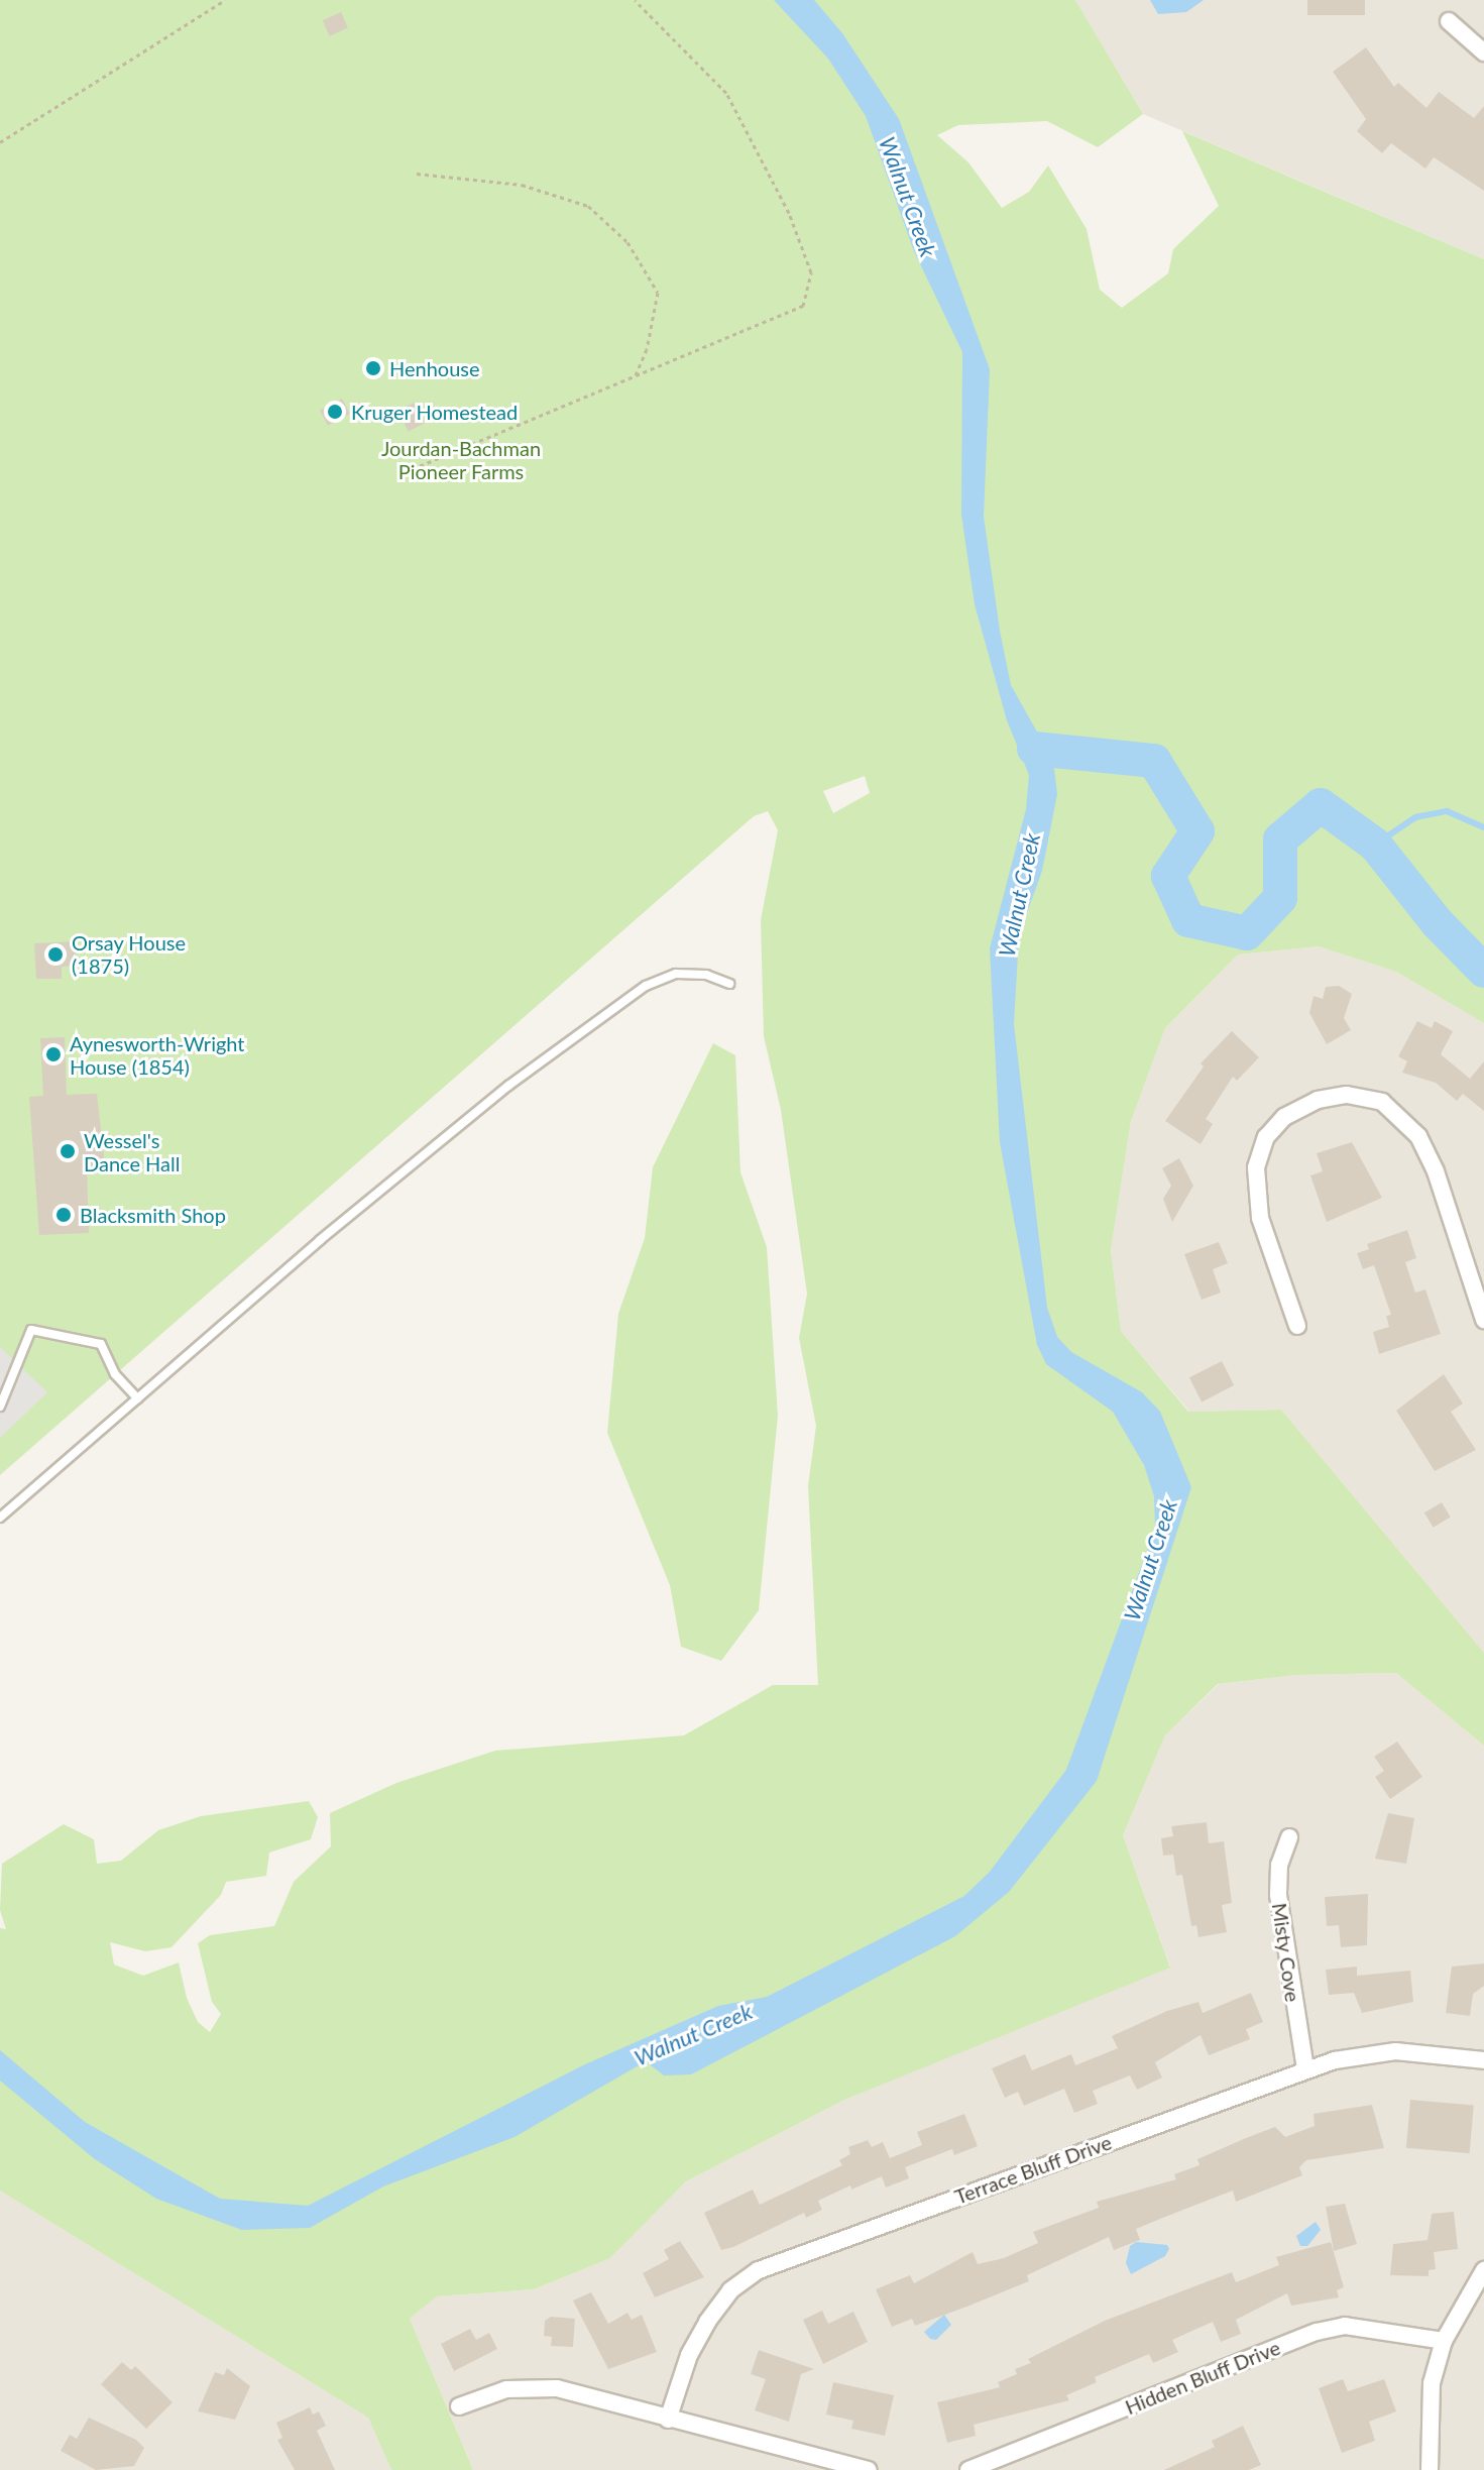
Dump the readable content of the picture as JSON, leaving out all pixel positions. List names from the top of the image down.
{
  "streets": {
    "street": ["Misty Cove", "Terrace Bluff Drive", "Hidden Bluff Drive"]
  },
  "crossings": [
    ["Misty Cove", "Terrace Bluff Drive"]
  ],
  "water": ["Walnut Creek"],
  "parks": ["Jourdan-Bachman Pioneer Farms"],
  "places": [
    "Henhouse",
    "Kruger Homestead",
    "Orsay House (1875)",
    "Aynesworth-Wright House (1854)",
    "Wessel's Dance Hall",
    "Blacksmith Shop"
  ]
}
